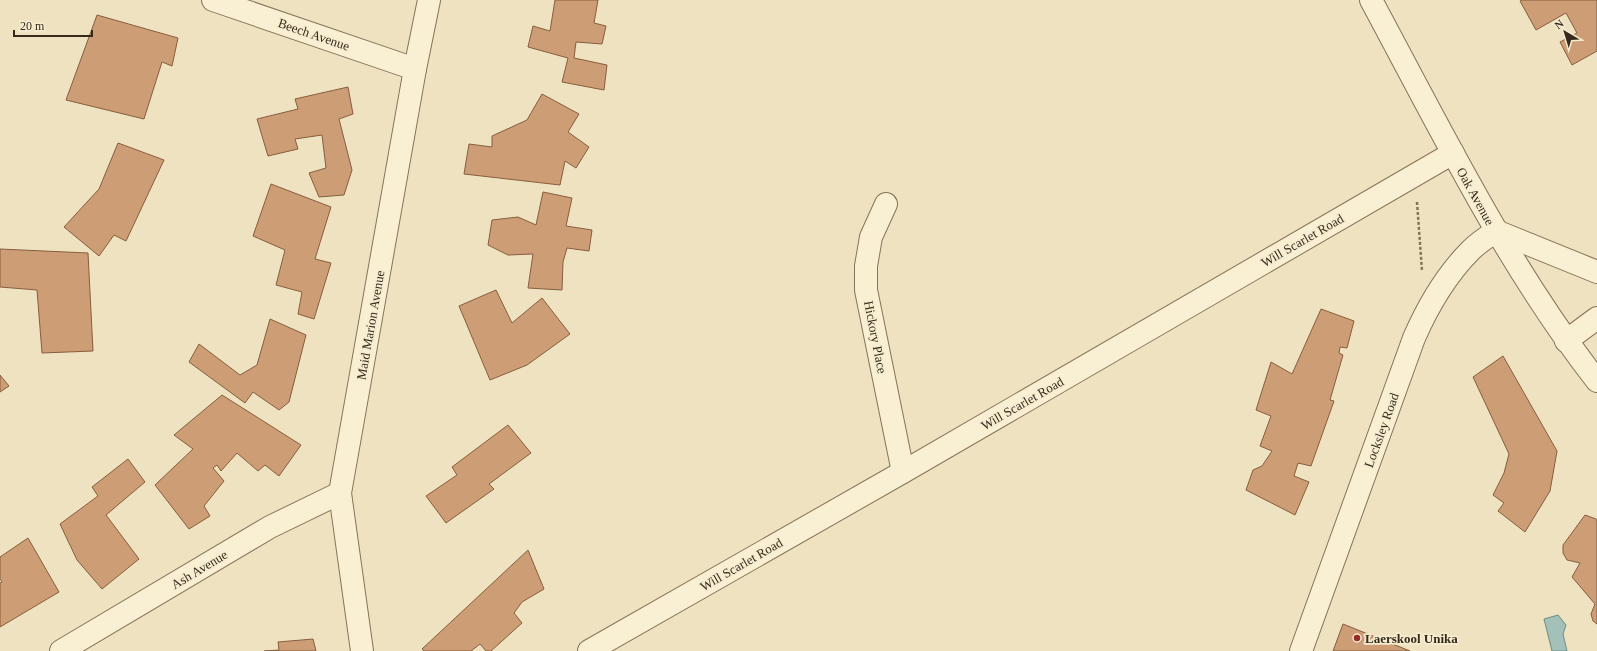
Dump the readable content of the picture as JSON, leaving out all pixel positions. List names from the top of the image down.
{
  "streets": {
    "street": [
      "Beech Avenue",
      "Oak Avenue",
      "Will Scarlet Road",
      "Maid Marion Avenue",
      "Hickory Place",
      "Locksley Road",
      "Ash Avenue"
    ]
  },
  "crossings": [
    ["Beech Avenue", "Maid Marion Avenue"],
    ["Oak Avenue", "Will Scarlet Road"],
    ["Oak Avenue", "Locksley Road"],
    ["Will Scarlet Road", "Hickory Place"],
    ["Maid Marion Avenue", "Ash Avenue"]
  ],
  "places": ["Laerskool Unika"],
  "scale_bar": "20 m",
  "north": "top left"
}
